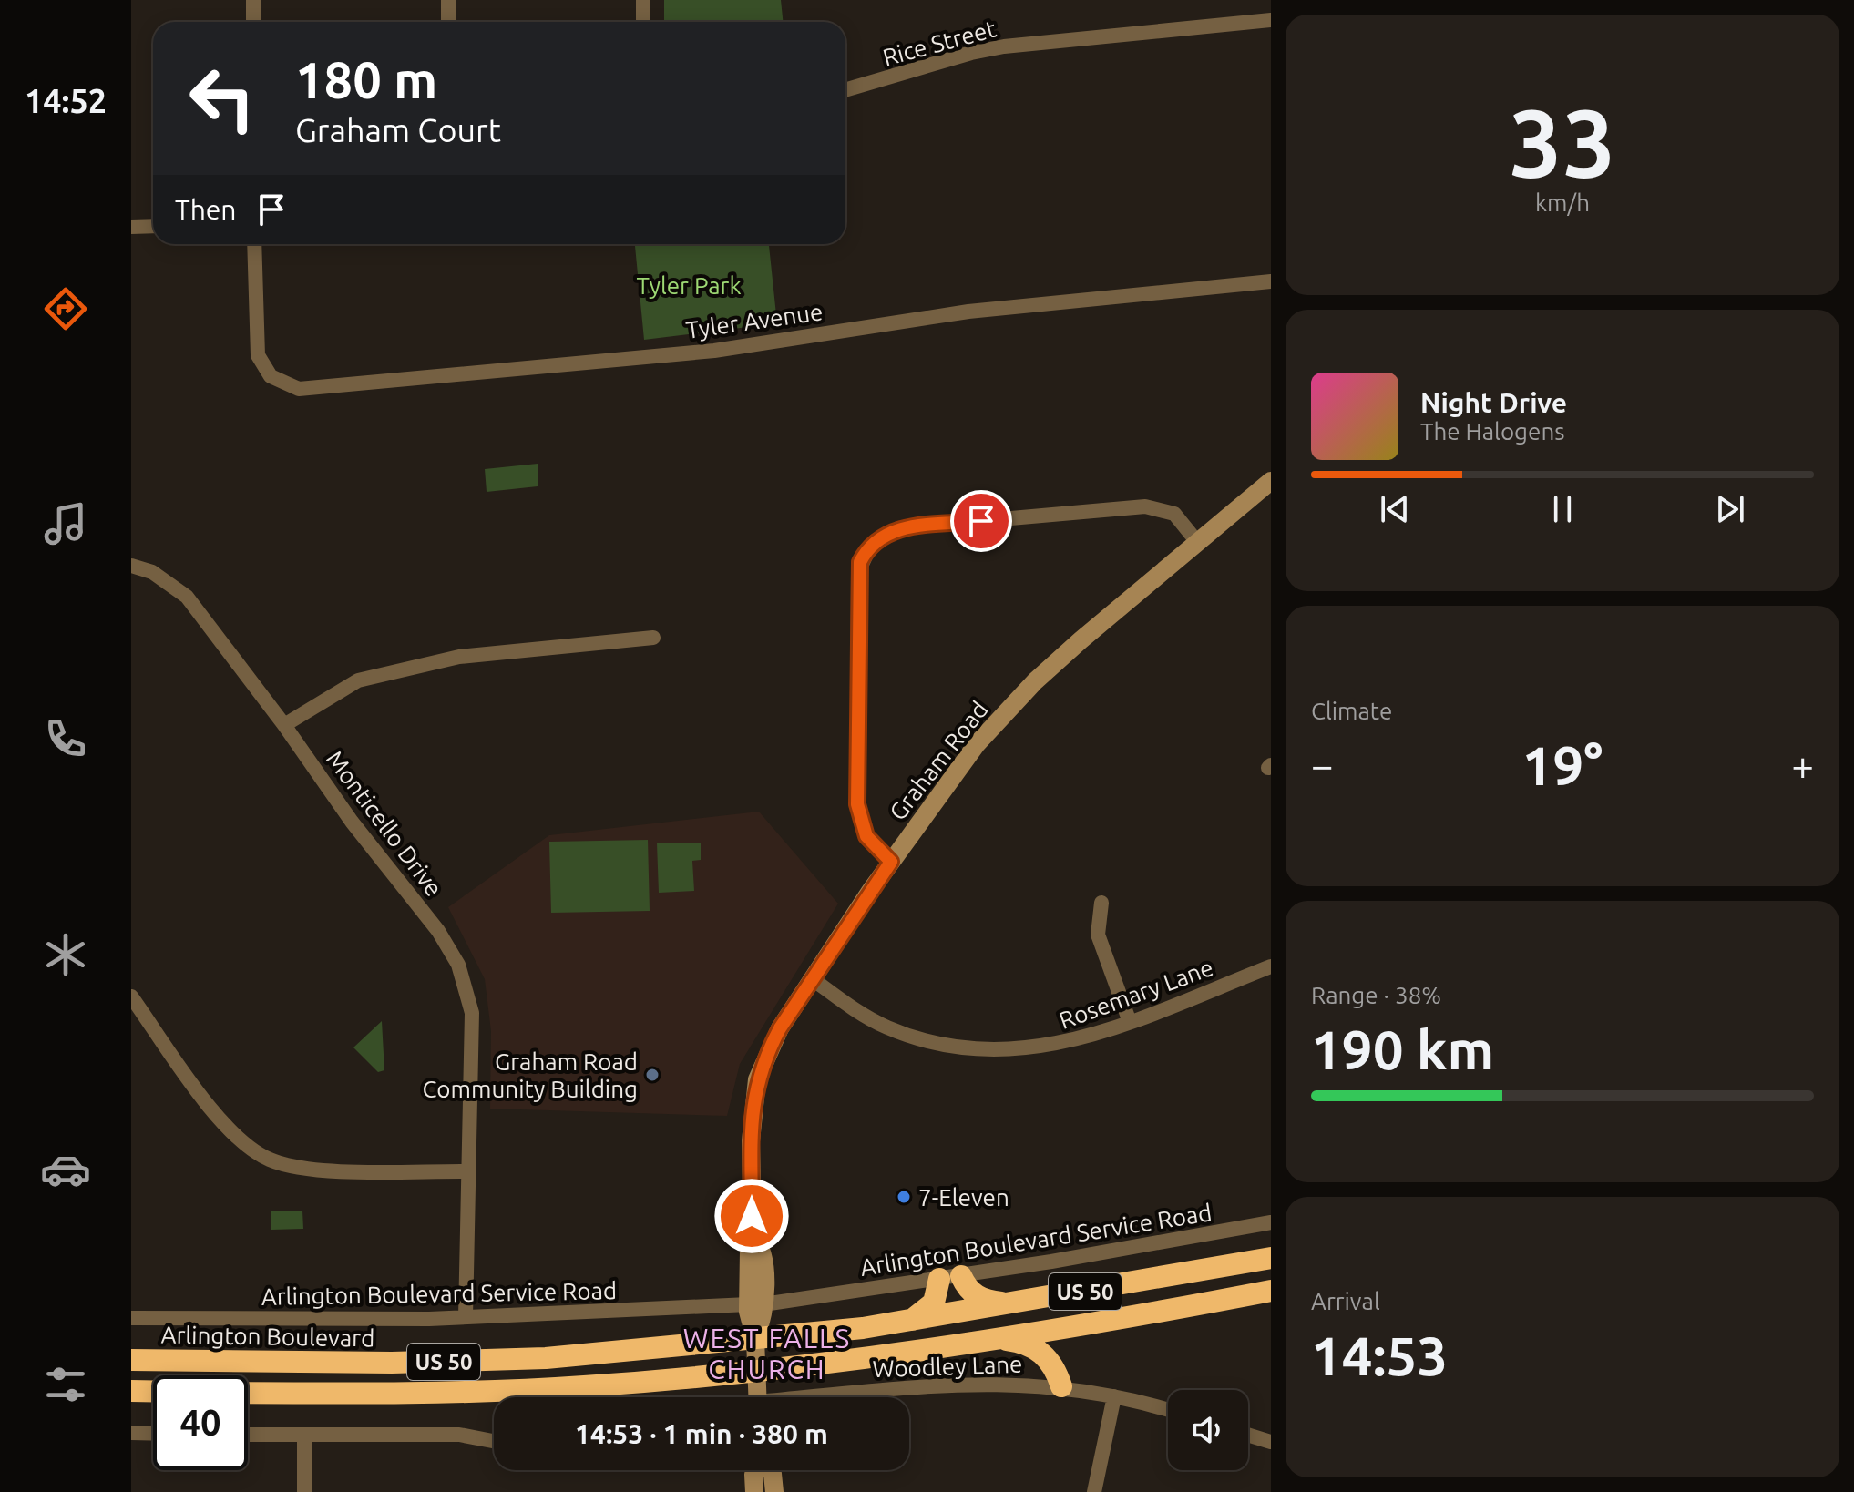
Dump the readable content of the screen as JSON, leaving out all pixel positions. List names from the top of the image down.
{
  "streets": {
    "highway": ["US 50", "Arlington Boulevard"],
    "street": [
      "Rice Street",
      "Tyler Avenue",
      "Graham Road",
      "Monticello Drive",
      "Rosemary Lane",
      "Arlington Boulevard Service Road",
      "Woodley Lane"
    ]
  },
  "crossings": [
    ["Graham Road", "Rosemary Lane"],
    ["Graham Road", "Arlington Boulevard Service Road"],
    ["Graham Road", "US 50"],
    ["Graham Road", "Arlington Boulevard"],
    ["Monticello Drive", "Arlington Boulevard Service Road"]
  ],
  "districts": ["WEST FALLS CHURCH"],
  "parks": ["Tyler Park"],
  "places": ["Graham Road Community Building", "7-Eleven"],
  "page": {
    "tabs": "14:52",
    "tile": [
      ["33", "km/h"],
      "Climate",
      ["Range · 38%", "190 km"],
      ["Arrival", "14:53"]
    ],
    "turn": ["180 m", "Graham Court"],
    "then": "Then",
    "song": ["Night Drive", "The Halogens"],
    "heat": ["−", "19°", "+"],
    "limit": "40",
    "trip": "14:53 · 1 min · 380 m"
  }
}
